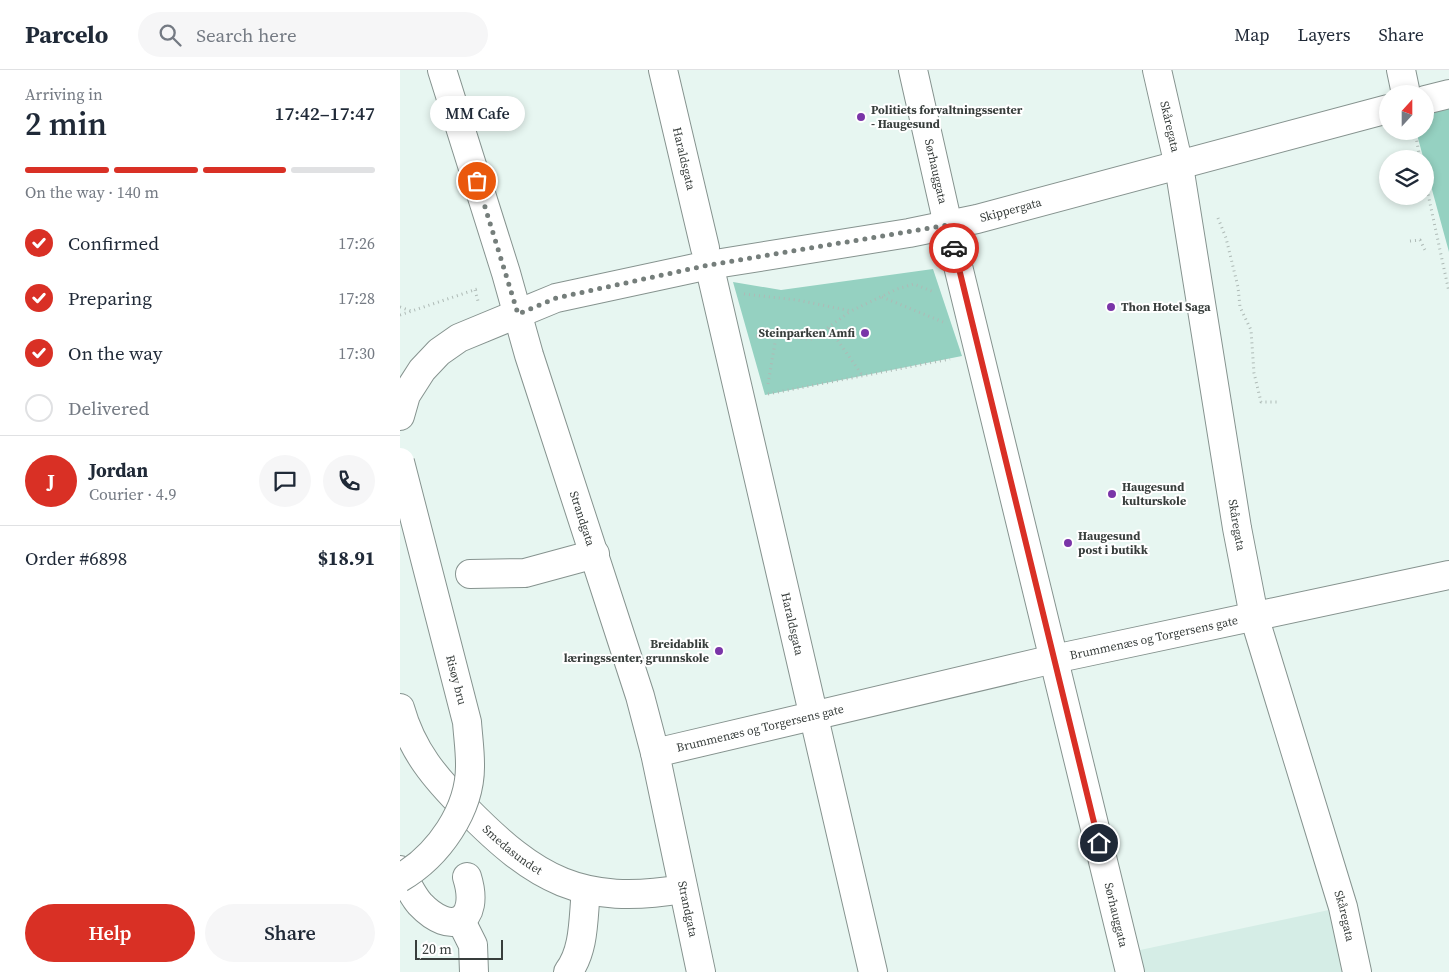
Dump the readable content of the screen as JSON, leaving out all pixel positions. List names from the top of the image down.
{
  "streets": {
    "street": [
      "Skåregata",
      "Haraldsgata",
      "Sørhauggata",
      "Skippergata",
      "Strandgata",
      "Brummenæs og Torgersens gate",
      "Risøy bru",
      "Smedasundet"
    ]
  },
  "crossings": [
    ["Skåregata", "Skippergata"],
    ["Skåregata", "Brummenæs og Torgersens gate"],
    ["Haraldsgata", "Brummenæs og Torgersens gate"],
    ["Sørhauggata", "Skippergata"],
    ["Sørhauggata", "Brummenæs og Torgersens gate"],
    ["Skippergata", "Strandgata"],
    ["Strandgata", "Brummenæs og Torgersens gate"],
    ["Strandgata", "Smedasundet"]
  ],
  "places": [
    "Politiets forvaltningssenter - Haugesund",
    "MM Cafe",
    "Thon Hotel Saga",
    "Steinparken Amfi",
    "Haugesund kulturskole",
    "Haugesund post i butikk",
    "Breidablik læringssenter, grunnskole"
  ],
  "scale_bar": "20 m",
  "north": "top",
  "page": {
    "header": "Parcelo",
    "search": "Search here",
    "nav": ["Map", "Layers", "Share"],
    "heading": ["2 min", "Arriving in", "17:42–17:47"],
    "panel": [
      "Jordan",
      "Courier · 4.9",
      "Order #6898",
      "$18.91"
    ],
    "bubble": "MM Cafe",
    "bar": "On the way · 140 m",
    "list": [
      ["Confirmed", "17:26"],
      ["Preparing", "17:28"],
      ["On the way", "17:30"],
      "Delivered"
    ],
    "round": "J",
    "buttons": ["Help", "Share"],
    "scale": "20 m"
  }
}
